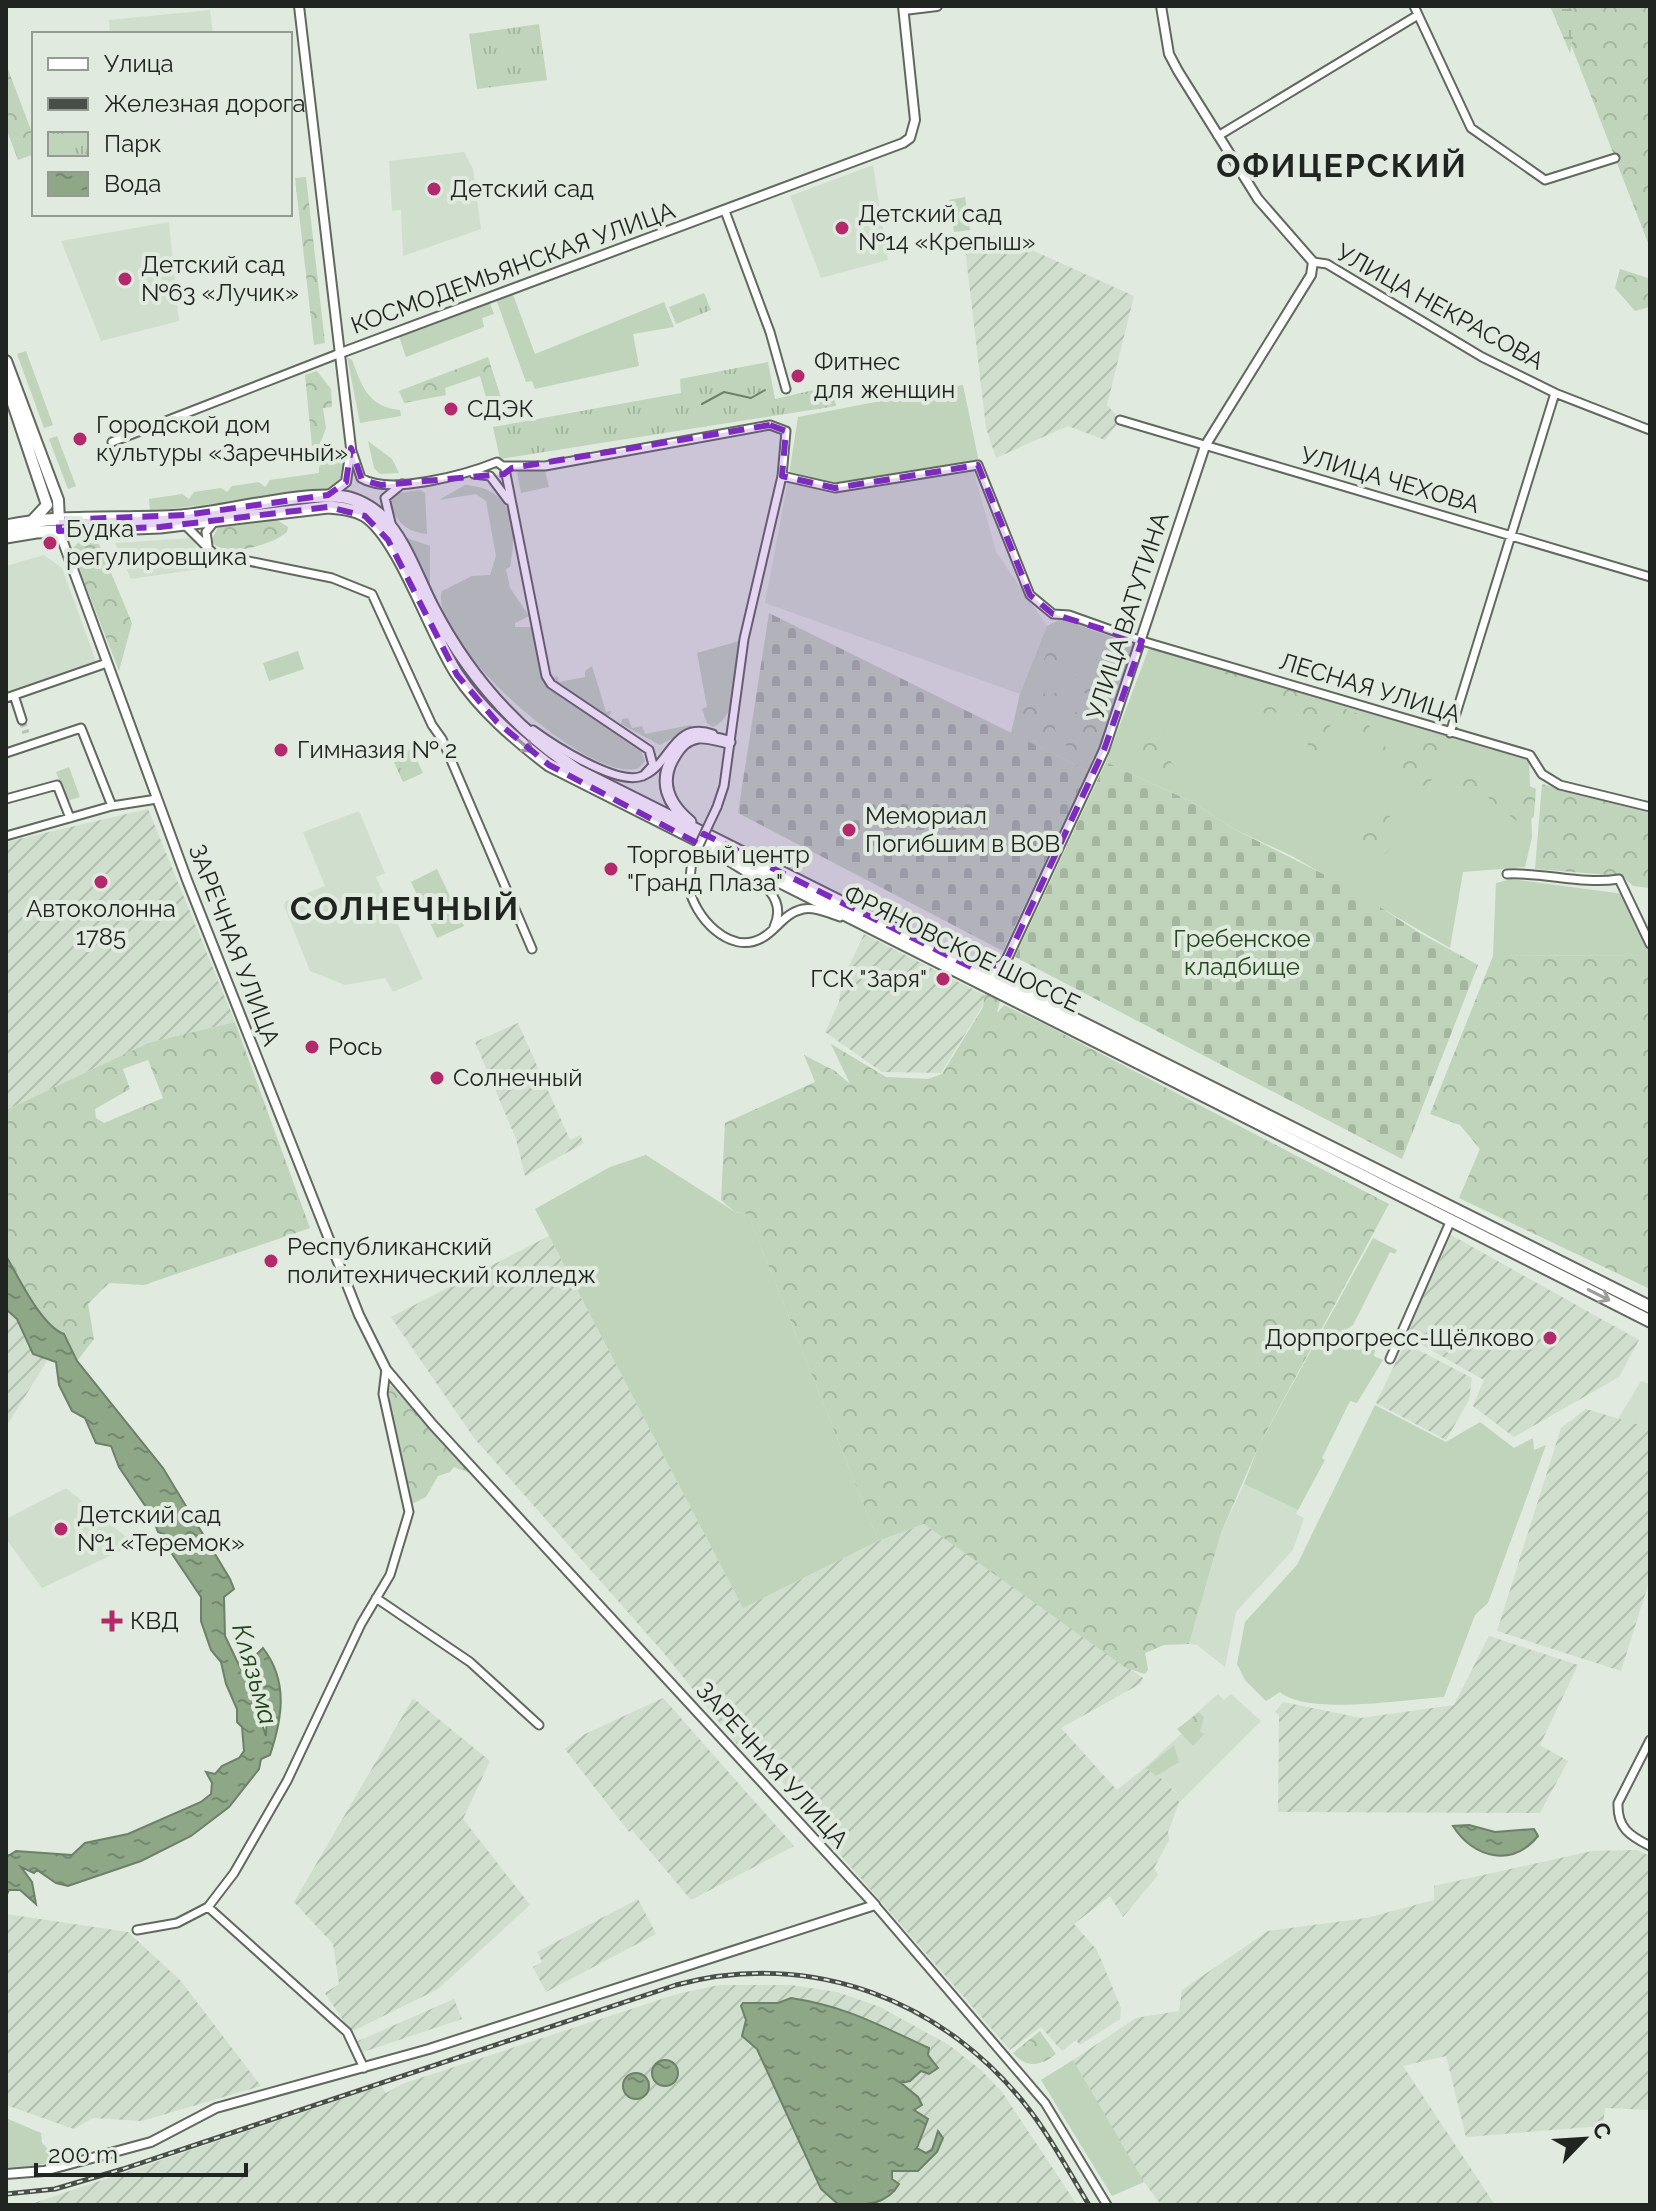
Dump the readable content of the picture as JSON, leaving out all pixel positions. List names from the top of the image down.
{
  "streets": {
    "main road": ["ФРЯНОВСКОЕ ШОССЕ"],
    "street": [
      "КОСМОДЕМЬЯНСКАЯ УЛИЦА",
      "УЛИЦА НЕКРАСОВА",
      "УЛИЦА ЧЕХОВА",
      "УЛИЦА ВАТУТИНА",
      "ЛЕСНАЯ УЛИЦА",
      "ЗАРЕЧНАЯ УЛИЦА"
    ]
  },
  "crossings": [
    ["УЛИЦА НЕКРАСОВА", "УЛИЦА ВАТУТИНА"],
    ["УЛИЦА ЧЕХОВА", "УЛИЦА ВАТУТИНА"],
    ["УЛИЦА ВАТУТИНА", "ЛЕСНАЯ УЛИЦА"]
  ],
  "districts": ["ОФИЦЕРСКИЙ", "СОЛНЕЧНЫЙ"],
  "water": ["Клязьма"],
  "parks": ["Гребенское кладбище"],
  "places": {
    "other": [
      "Детский сад",
      "Детский сад №14 «Крепыш»",
      "Детский сад №63 «Лучик»",
      "Фитнес для женщин",
      "СДЭК",
      "Городской дом культуры «Заречный»",
      "Будка регулировщика",
      "Гимназия № 2",
      "Мемориал Погибшим в ВОВ",
      "Торговый центр \"Гранд Плаза\"",
      "Автоколонна 1785",
      "ГСК \"Заря\"",
      "Рось",
      "Солнечный",
      "Республиканский политехнический колледж",
      "Дорпрогресс-Щёлково",
      "Детский сад №1 «Теремок»"
    ],
    "health": ["КВД"]
  },
  "legend": [
    "Улица",
    "Железная дорога",
    "Парк",
    "Вода"
  ],
  "scale_bar": "200 m",
  "north": "top right"
}
